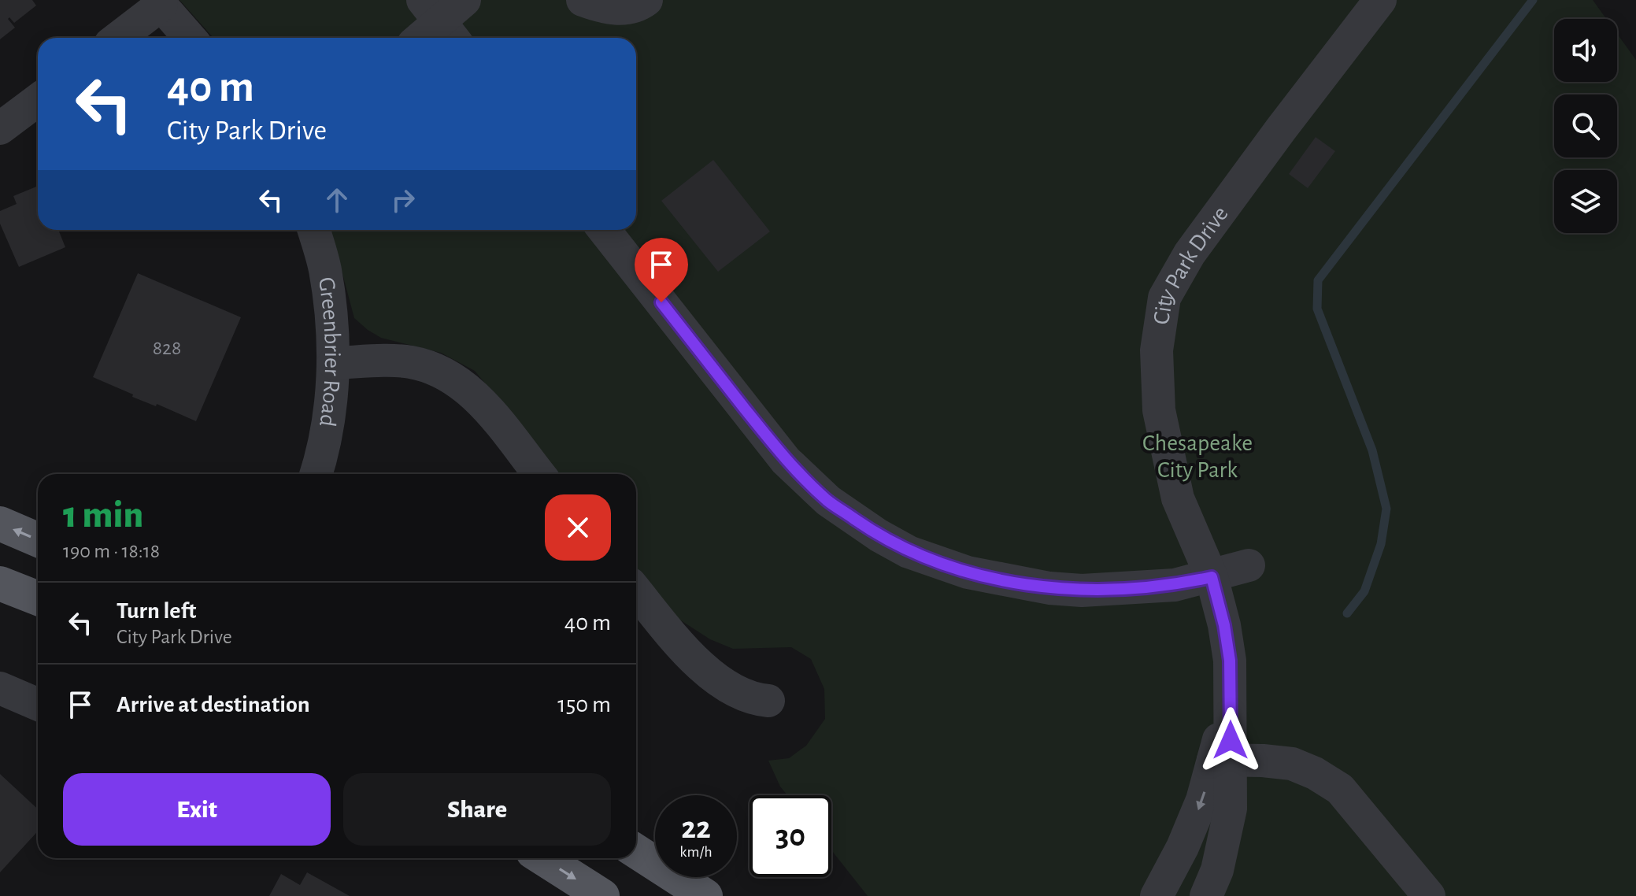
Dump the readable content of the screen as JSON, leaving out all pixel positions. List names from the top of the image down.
{
  "streets": {
    "street": ["City Park Drive", "Greenbrier Road"]
  },
  "parks": ["Chesapeake City Park"],
  "house_numbers": ["828"],
  "page": {
    "turn": ["40 m", "City Park Drive"],
    "heading": ["1 min", "190 m · 18:18"],
    "list": [
      {
        "name": "Turn left",
        "note": "City Park Drive",
        "value": "40 m"
      },
      {
        "name": "Arrive at destination",
        "value": "150 m"
      }
    ],
    "buttons": ["Exit", "Share"],
    "speed": "22 km/h",
    "limit": "30"
  }
}
